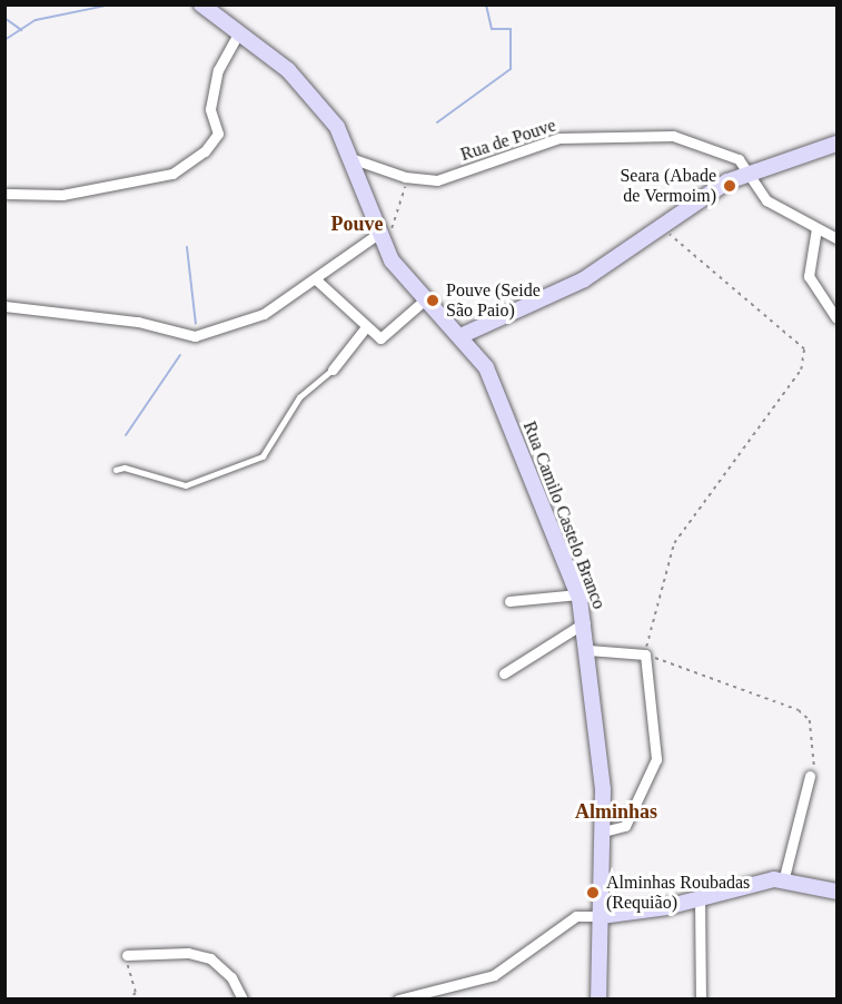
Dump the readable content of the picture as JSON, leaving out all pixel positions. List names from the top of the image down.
{
  "streets": {
    "main road": ["Rua Camilo Castelo Branco"],
    "street": ["Rua de Pouve"]
  },
  "crossings": [
    ["Rua de Pouve", "Rua Camilo Castelo Branco"]
  ],
  "districts": ["Pouve", "Alminhas"],
  "places": ["Seara (Abade de Vermoim)", "Pouve (Seide São Paio)", "Alminhas Roubadas (Requião)"]
}
